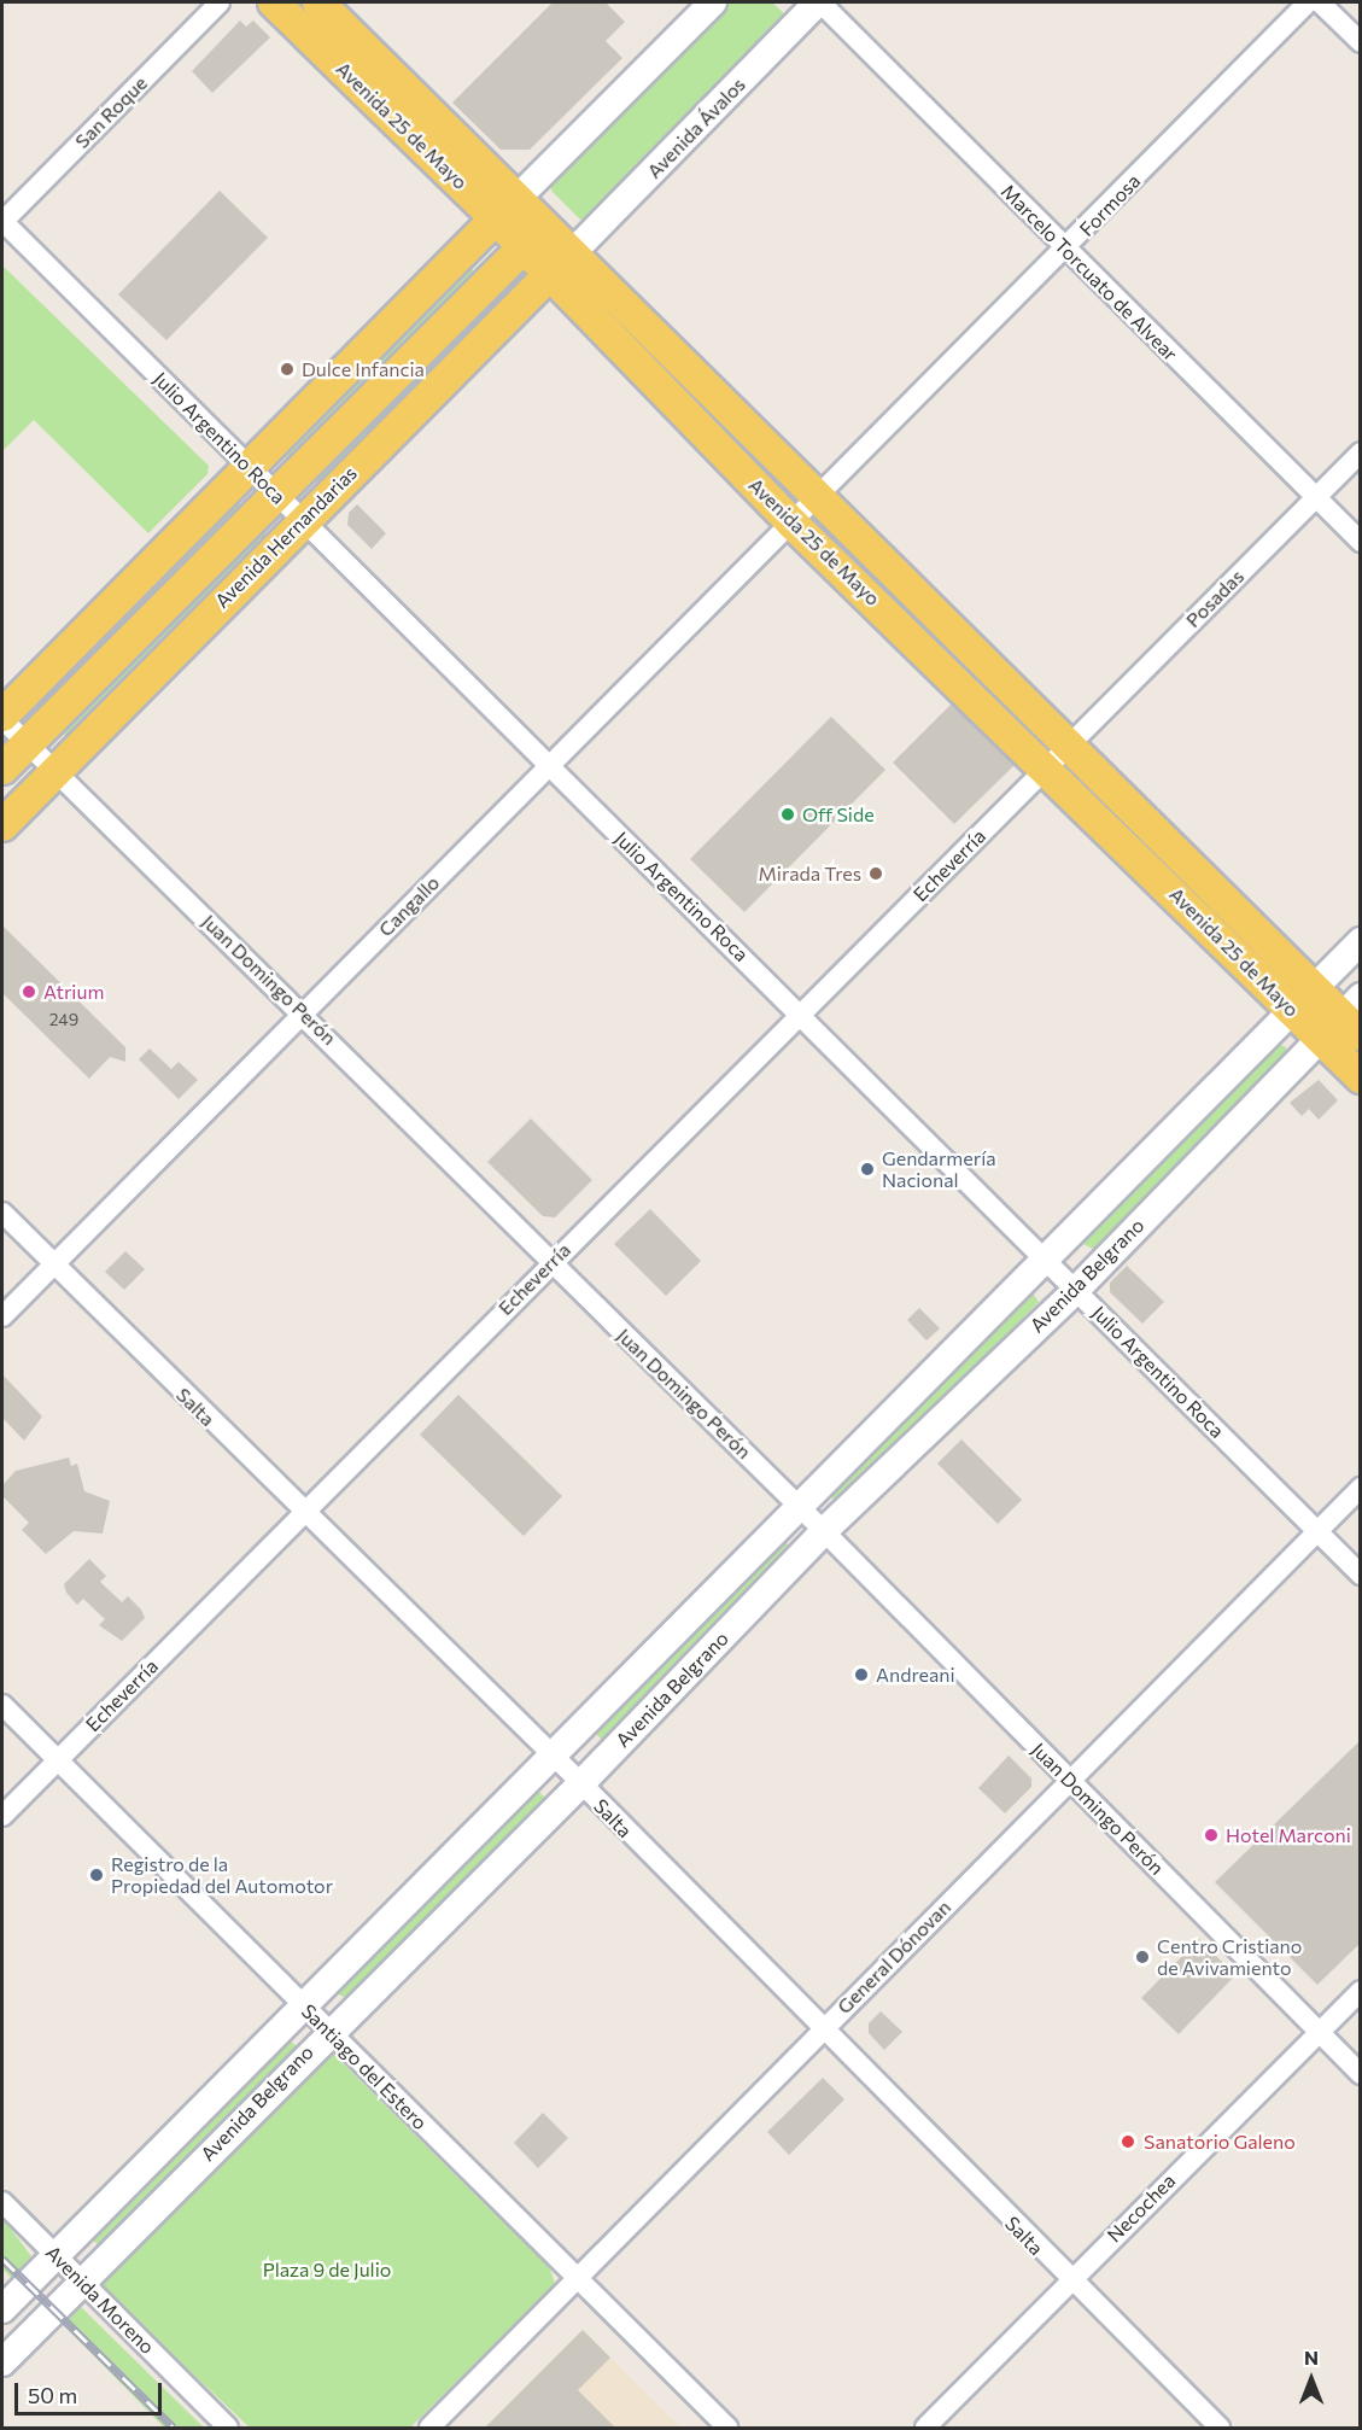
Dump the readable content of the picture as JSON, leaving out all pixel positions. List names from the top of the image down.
{
  "streets": {
    "main road": [
      "Avenida 25 de Mayo",
      "Avenida Ávalos",
      "Avenida Hernandarias",
      "Avenida Belgrano"
    ],
    "street": [
      "San Roque",
      "Formosa",
      "Marcelo Torcuato de Alvear",
      "Julio Argentino Roca",
      "Posadas",
      "Echeverría",
      "Cangallo",
      "Juan Domingo Perón",
      "Salta",
      "General Dónovan",
      "Santiago del Estero",
      "Necochea",
      "Avenida Moreno"
    ]
  },
  "crossings": [
    ["San Roque", "Julio Argentino Roca"],
    ["Avenida 25 de Mayo", "Avenida Ávalos"],
    ["Avenida 25 de Mayo", "Formosa"],
    ["Avenida 25 de Mayo", "Avenida Hernandarias"],
    ["Avenida 25 de Mayo", "Posadas"],
    ["Avenida 25 de Mayo", "Echeverría"],
    ["Avenida 25 de Mayo", "Cangallo"],
    ["Avenida 25 de Mayo", "Avenida Belgrano"],
    ["Avenida Ávalos", "Marcelo Torcuato de Alvear"],
    ["Avenida Ávalos", "Avenida Hernandarias"],
    ["Formosa", "Marcelo Torcuato de Alvear"],
    ["Formosa", "Cangallo"],
    ["Marcelo Torcuato de Alvear", "Posadas"],
    ["Julio Argentino Roca", "Avenida Hernandarias"],
    ["Julio Argentino Roca", "Echeverría"],
    ["Julio Argentino Roca", "Cangallo"],
    ["Julio Argentino Roca", "Avenida Belgrano"],
    ["Julio Argentino Roca", "General Dónovan"],
    ["Avenida Hernandarias", "Juan Domingo Perón"],
    ["Posadas", "Echeverría"],
    ["Echeverría", "Juan Domingo Perón"],
    ["Echeverría", "Salta"],
    ["Echeverría", "Santiago del Estero"],
    ["Cangallo", "Juan Domingo Perón"],
    ["Cangallo", "Salta"],
    ["Juan Domingo Perón", "Avenida Belgrano"],
    ["Juan Domingo Perón", "General Dónovan"],
    ["Juan Domingo Perón", "Necochea"],
    ["Avenida Belgrano", "Salta"],
    ["Avenida Belgrano", "Santiago del Estero"],
    ["Avenida Belgrano", "Avenida Moreno"],
    ["Salta", "General Dónovan"],
    ["Salta", "Necochea"],
    ["General Dónovan", "Santiago del Estero"]
  ],
  "parks": ["Plaza 9 de Julio"],
  "places": [
    "Dulce Infancia",
    "Off Side",
    "Mirada Tres",
    "Atrium",
    "Gendarmería Nacional",
    "Andreani",
    "Hotel Marconi",
    "Registro de la Propiedad del Automotor",
    "Centro Cristiano de Avivamiento",
    "Sanatorio Galeno"
  ],
  "house_numbers": ["249"],
  "scale_bar": "50 m",
  "north": "top"
}
